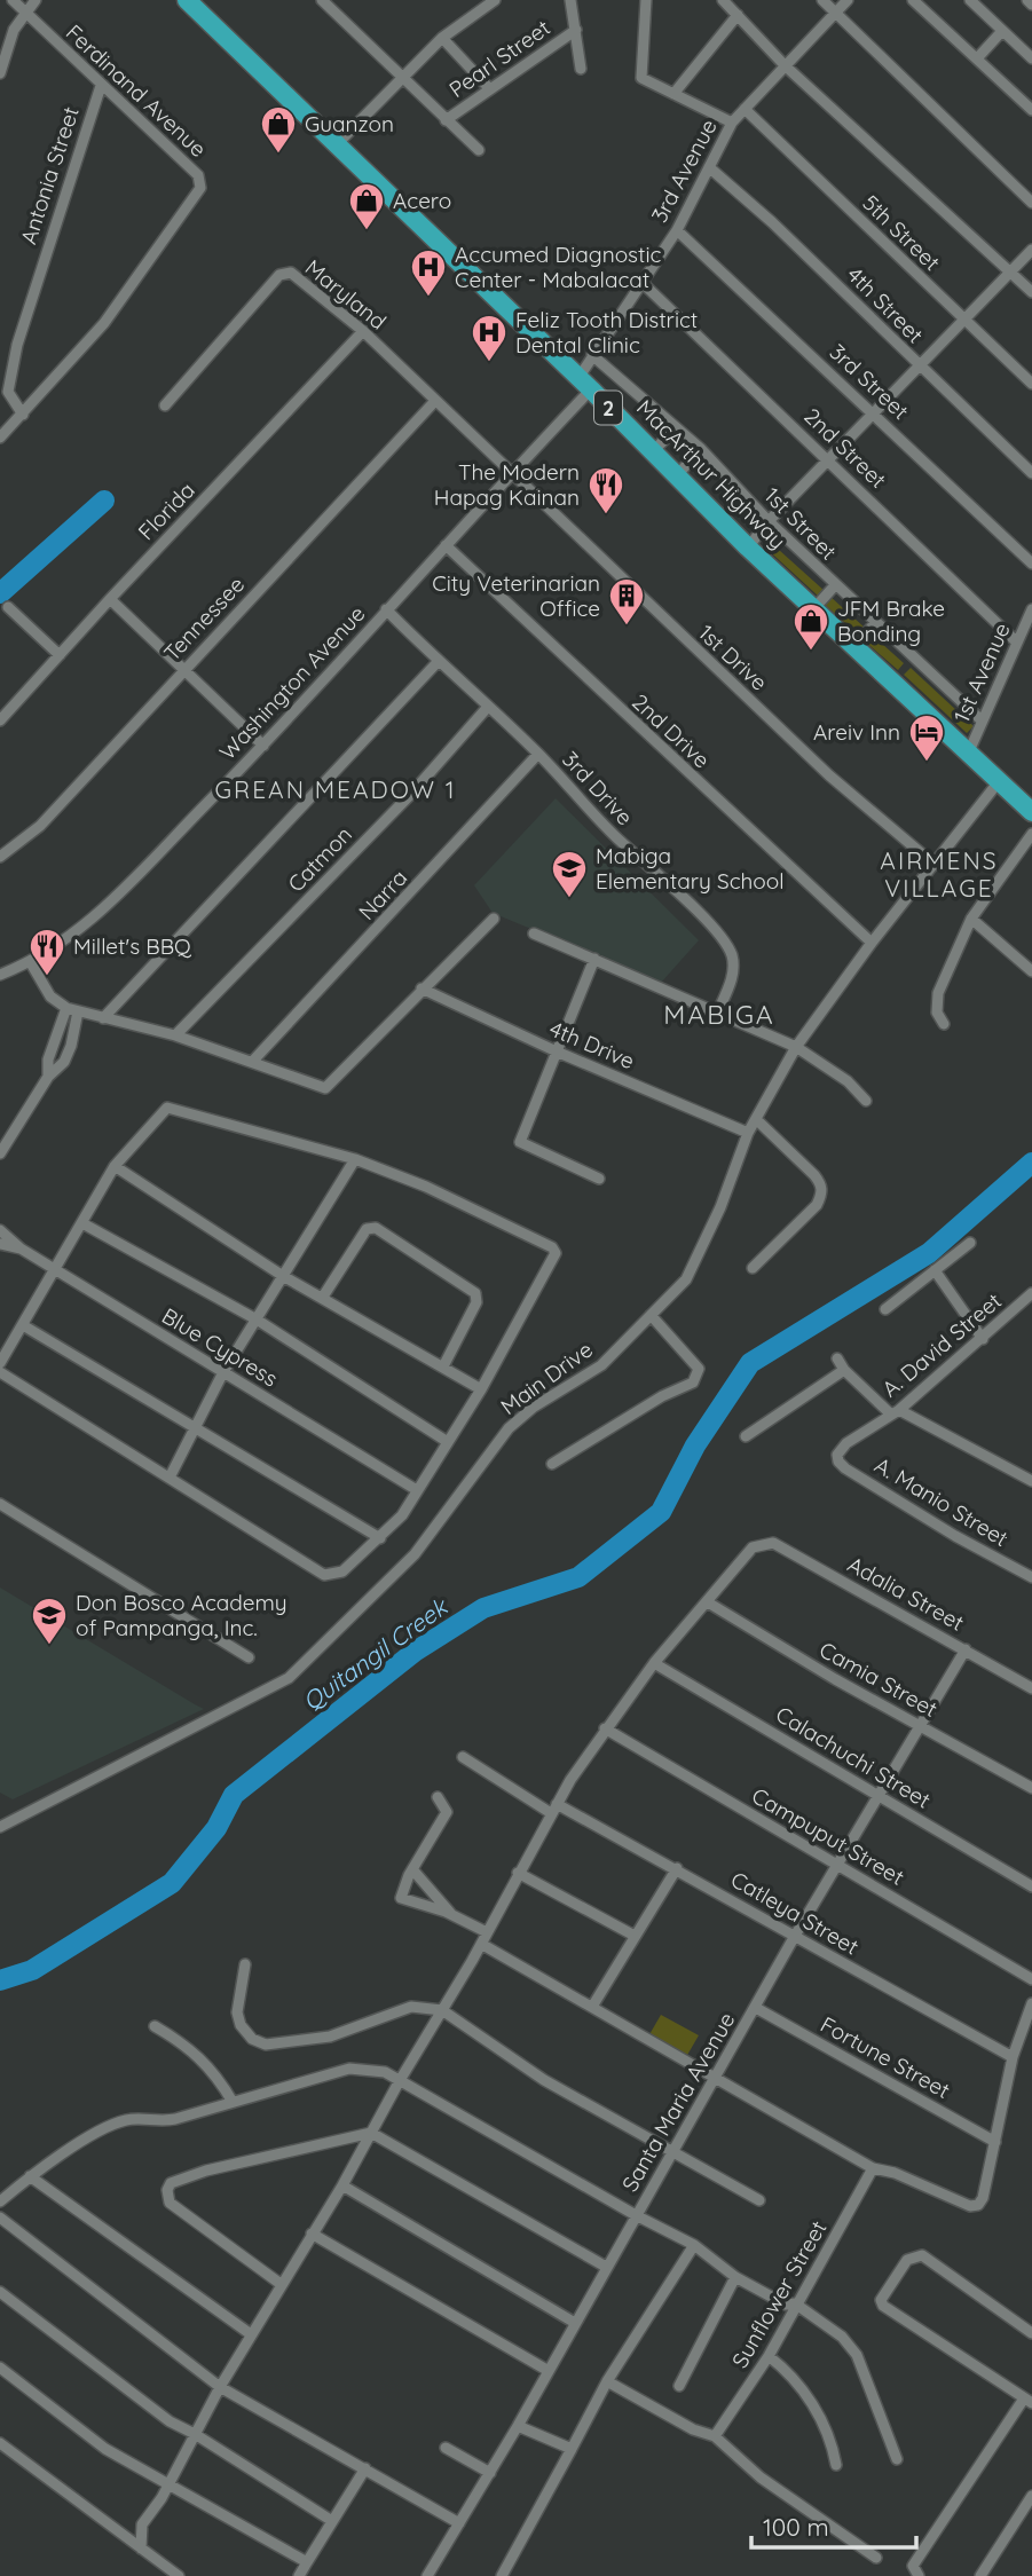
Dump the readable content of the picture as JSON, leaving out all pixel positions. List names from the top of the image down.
{
  "streets": {
    "highway": ["2", "MacArthur Highway"],
    "street": [
      "Pearl Street",
      "Ferdinand Avenue",
      "3rd Avenue",
      "Antonia Street",
      "5th Street",
      "Maryland",
      "4th Street",
      "3rd Street",
      "2nd Street",
      "Florida",
      "1st Street",
      "Tennessee",
      "1st Drive",
      "1st Avenue",
      "Washington Avenue",
      "2nd Drive",
      "3rd Drive",
      "Catmon",
      "Narra",
      "4th Drive",
      "A. David Street",
      "Blue Cypress",
      "Main Drive",
      "A. Manio Street",
      "Adalia Street",
      "Camia Street",
      "Calachuchi Street",
      "Campuput Street",
      "Catleya Street",
      "Fortune Street",
      "Santa Maria Avenue",
      "Sunflower Street"
    ]
  },
  "crossings": [
    ["Ferdinand Avenue", "Antonia Street"],
    ["3rd Avenue", "5th Street"],
    ["3rd Avenue", "4th Street"],
    ["3rd Avenue", "3rd Street"],
    ["3rd Avenue", "2nd Street"],
    ["3rd Avenue", "MacArthur Highway"],
    ["3rd Avenue", "1st Street"],
    ["3rd Avenue", "Washington Avenue"],
    ["Maryland", "Florida"],
    ["Maryland", "Tennessee"],
    ["Maryland", "1st Drive"],
    ["Maryland", "Washington Avenue"],
    ["2nd Street", "1st Avenue"],
    ["MacArthur Highway", "1st Avenue"],
    ["MacArthur Highway", "Washington Avenue"],
    ["MacArthur Highway", "Main Drive"],
    ["1st Street", "1st Avenue"],
    ["1st Drive", "Washington Avenue"],
    ["1st Drive", "Main Drive"],
    ["Washington Avenue", "2nd Drive"],
    ["Washington Avenue", "3rd Drive"],
    ["2nd Drive", "Main Drive"],
    ["3rd Drive", "Catmon"],
    ["3rd Drive", "Narra"],
    ["4th Drive", "Main Drive"],
    ["A. David Street", "A. Manio Street"],
    ["Adalia Street", "Camia Street"],
    ["Adalia Street", "Santa Maria Avenue"],
    ["Camia Street", "Santa Maria Avenue"],
    ["Calachuchi Street", "Santa Maria Avenue"],
    ["Campuput Street", "Santa Maria Avenue"],
    ["Catleya Street", "Santa Maria Avenue"],
    ["Fortune Street", "Santa Maria Avenue"]
  ],
  "districts": ["GREAN MEADOW 1", "AIRMENS VILLAGE", "MABIGA"],
  "water": ["Quitangil Creek"],
  "places": {
    "shop": ["Guanzon", "Acero", "JFM Brake Bonding"],
    "hospital": ["Accumed Diagnostic Center - Mabalacat", "Feliz Tooth District Dental Clinic"],
    "restaurant": ["The Modern Hapag Kainan", "Millet's BBQ"],
    "building": ["City Veterinarian Office"],
    "hotel": ["Areiv Inn"],
    "school or university": ["Mabiga Elementary School", "Don Bosco Academy of Pampanga, Inc."]
  },
  "scale_bar": "100 m"
}
